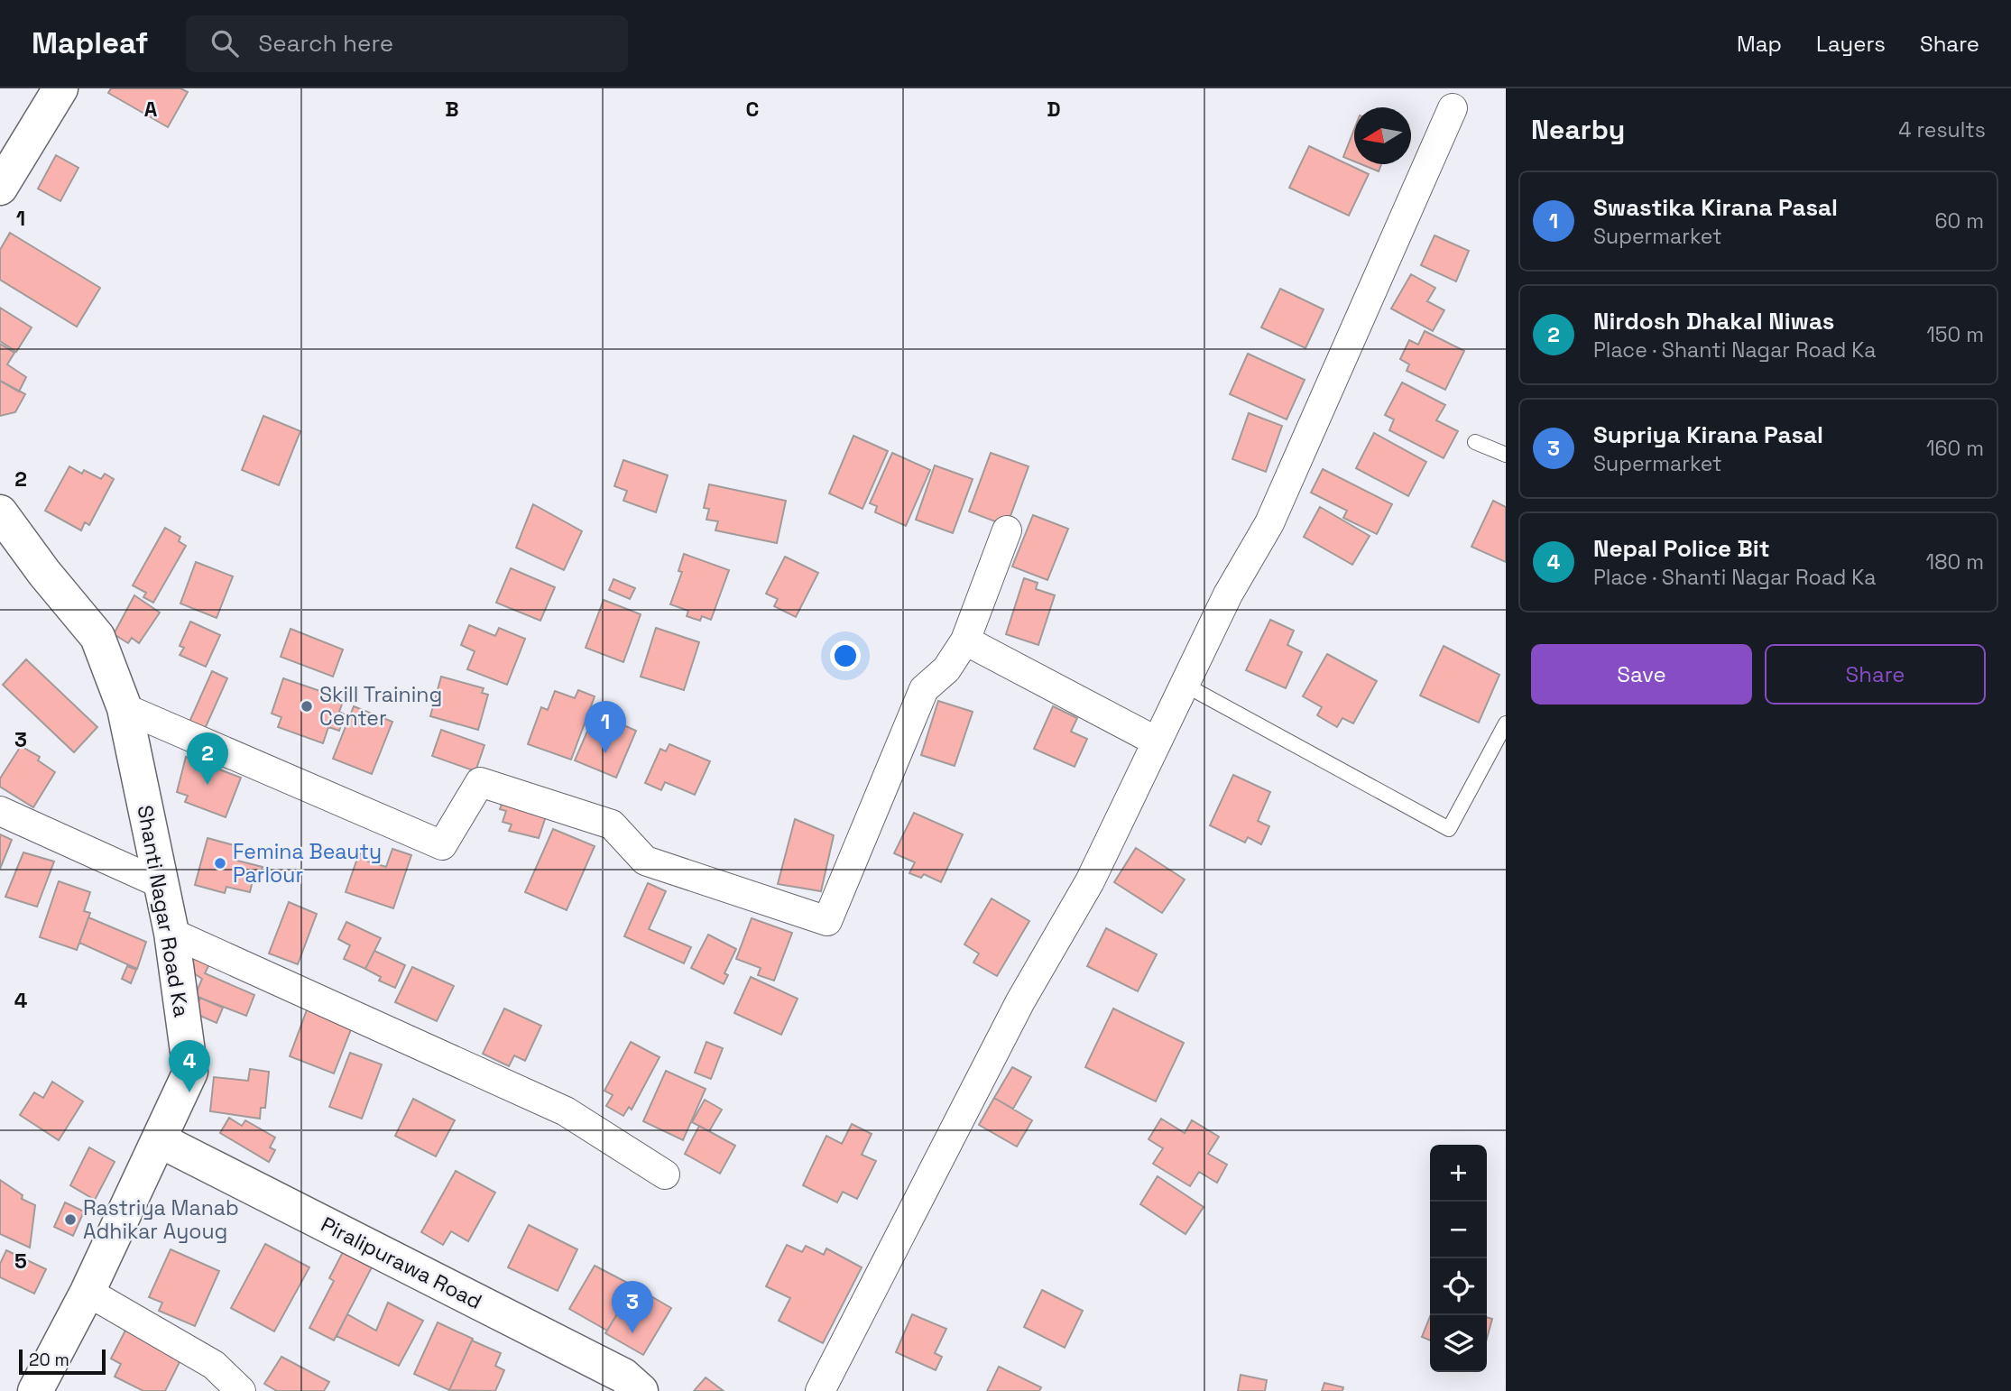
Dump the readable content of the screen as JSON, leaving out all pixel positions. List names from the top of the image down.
{
  "streets": {
    "main road": ["Shanti Nagar Road Ka", "Piralipurawa Road"]
  },
  "crossings": [
    ["Shanti Nagar Road Ka", "Piralipurawa Road"]
  ],
  "places": ["Skill Training Center", "Femina Beauty Parlour", "Rastriya Manab Adhikar Ayoug"],
  "scale_bar": "20 m",
  "north": "left",
  "page": {
    "header": "Mapleaf",
    "search": "Search here",
    "nav": ["Map", "Layers", "Share"],
    "heading": ["Nearby", "4 results"],
    "list": [
      {
        "mark": "1",
        "name": "Swastika Kirana Pasal",
        "note": "Supermarket",
        "value": "60 m"
      },
      {
        "mark": "2",
        "name": "Nirdosh Dhakal Niwas",
        "note": "Place · Shanti Nagar Road Ka",
        "value": "150 m"
      },
      {
        "mark": "3",
        "name": "Supriya Kirana Pasal",
        "note": "Supermarket",
        "value": "160 m"
      },
      {
        "mark": "4",
        "name": "Nepal Police Bit",
        "note": "Place · Shanti Nagar Road Ka",
        "value": "180 m"
      }
    ],
    "buttons": ["Save", "Share"],
    "pins": [
      "1",
      "2",
      "4",
      "3"
    ],
    "map_buttons": ["+", "−"],
    "scale": "20 m"
  },
  "grid": {
    "columns": [
      "A",
      "B",
      "C",
      "D"
    ],
    "rows": [
      "1",
      "2",
      "3",
      "4",
      "5"
    ]
  }
}
